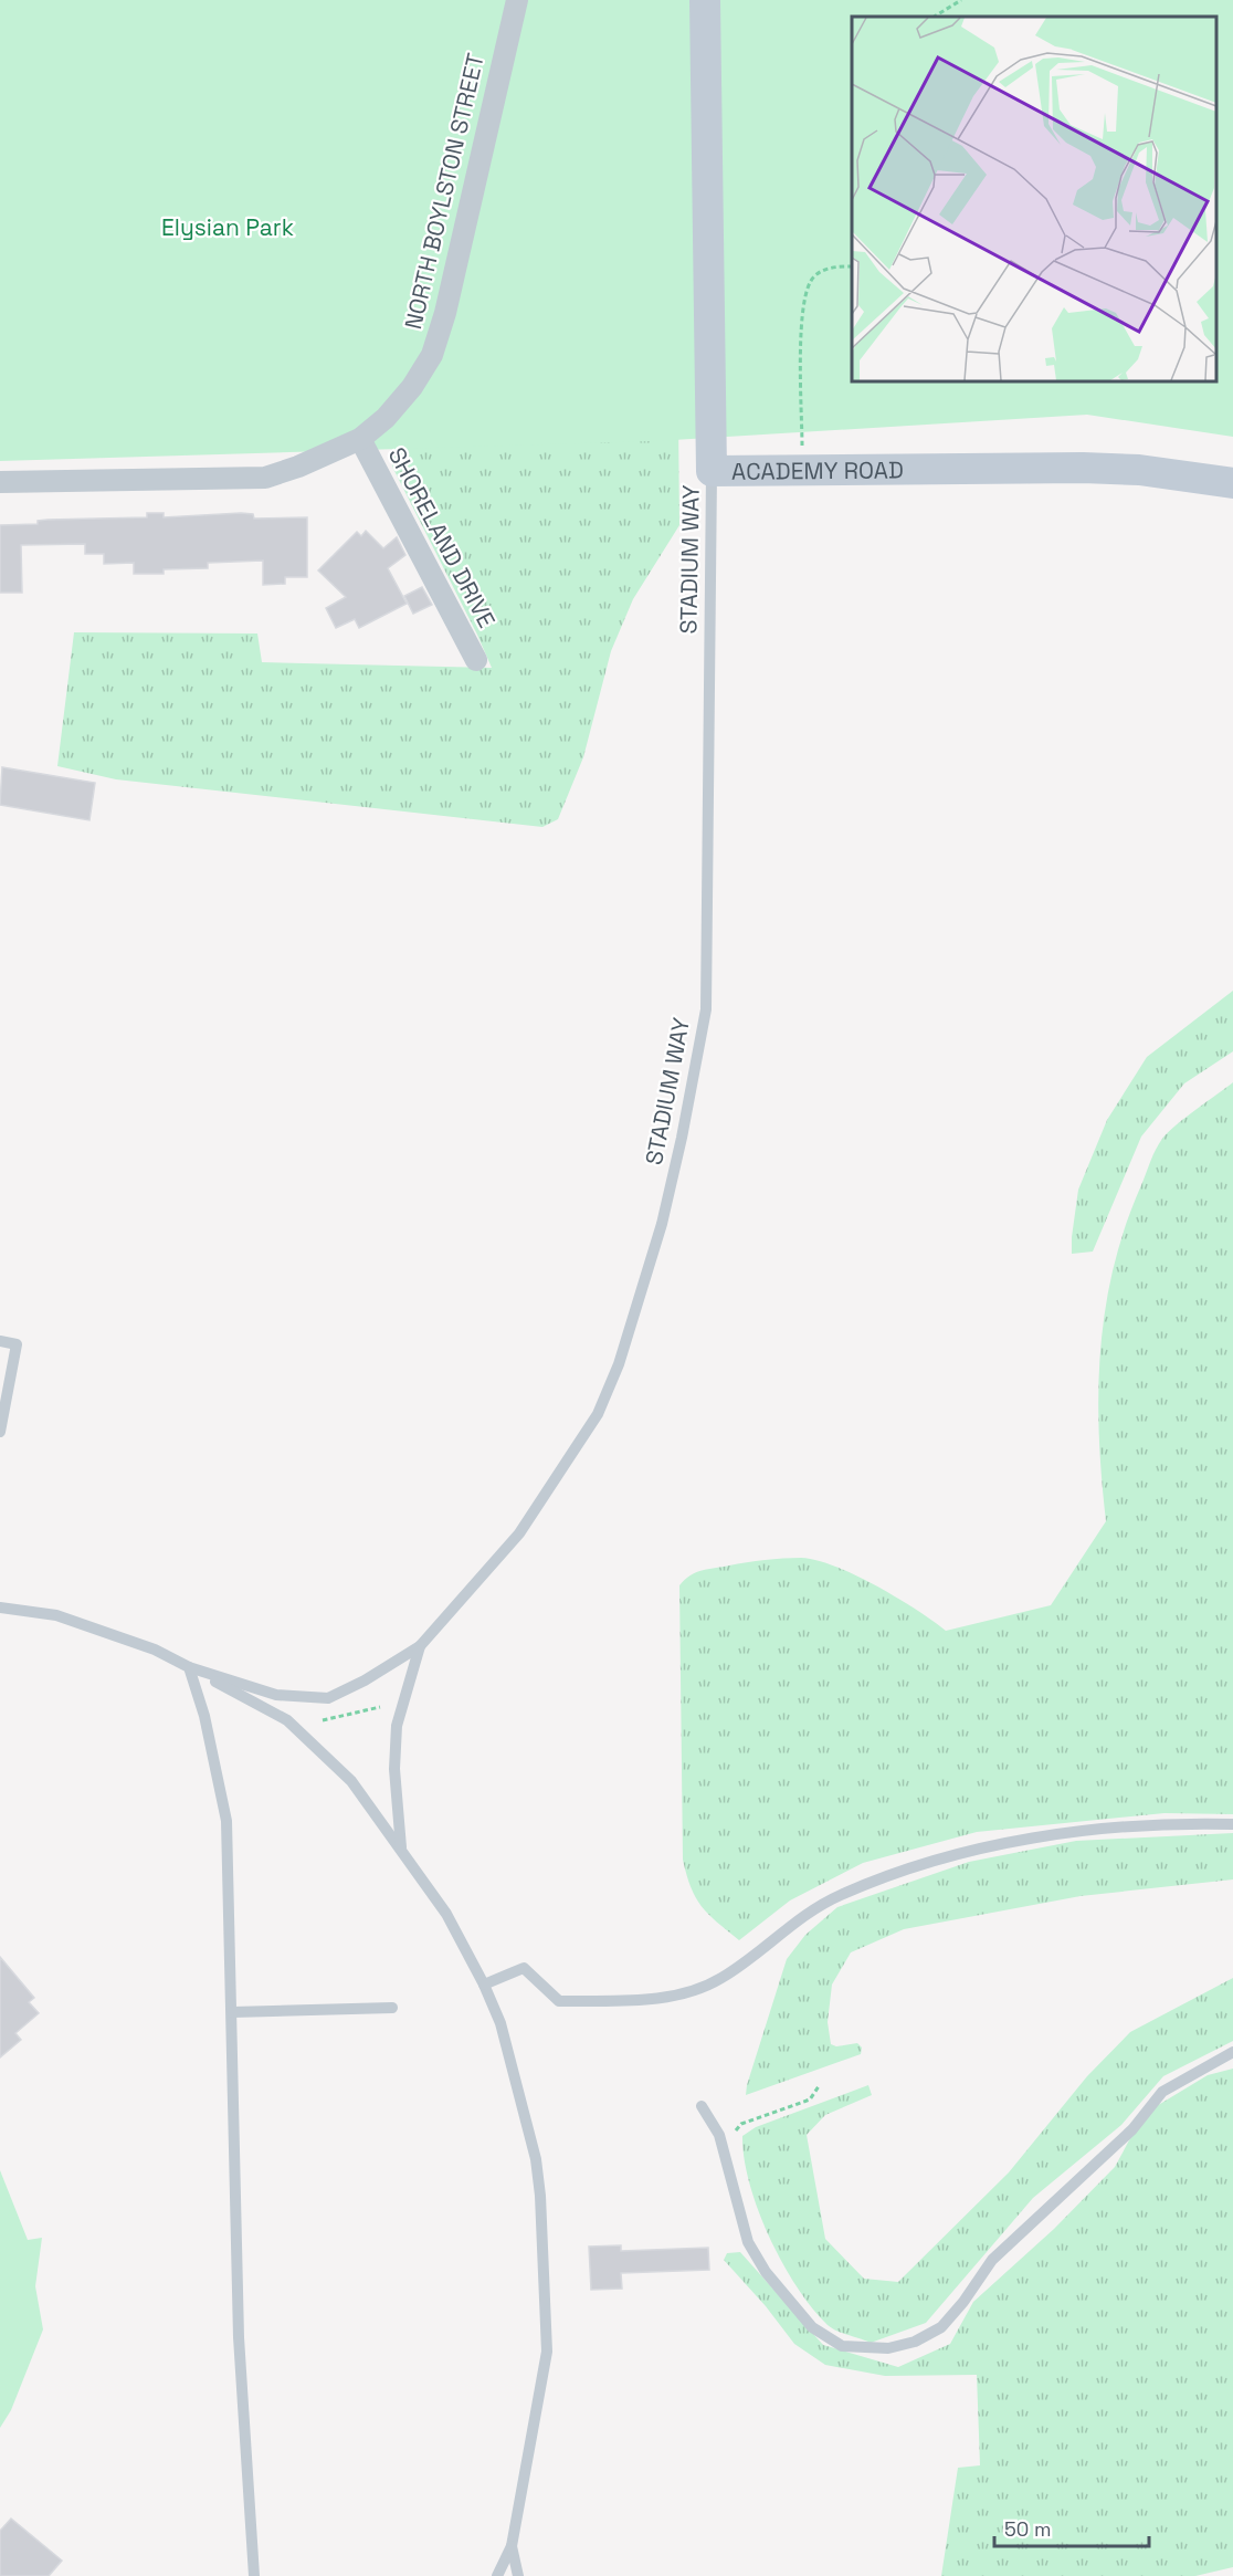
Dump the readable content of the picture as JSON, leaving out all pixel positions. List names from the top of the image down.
{
  "streets": {
    "main road": ["ACADEMY ROAD"],
    "street": ["NORTH BOYLSTON STREET", "SHORELAND DRIVE"],
    "lane": ["STADIUM WAY"]
  },
  "crossings": [
    ["NORTH BOYLSTON STREET", "SHORELAND DRIVE"],
    ["ACADEMY ROAD", "STADIUM WAY"]
  ],
  "parks": ["Elysian Park"],
  "scale_bar": "50 m"
}
